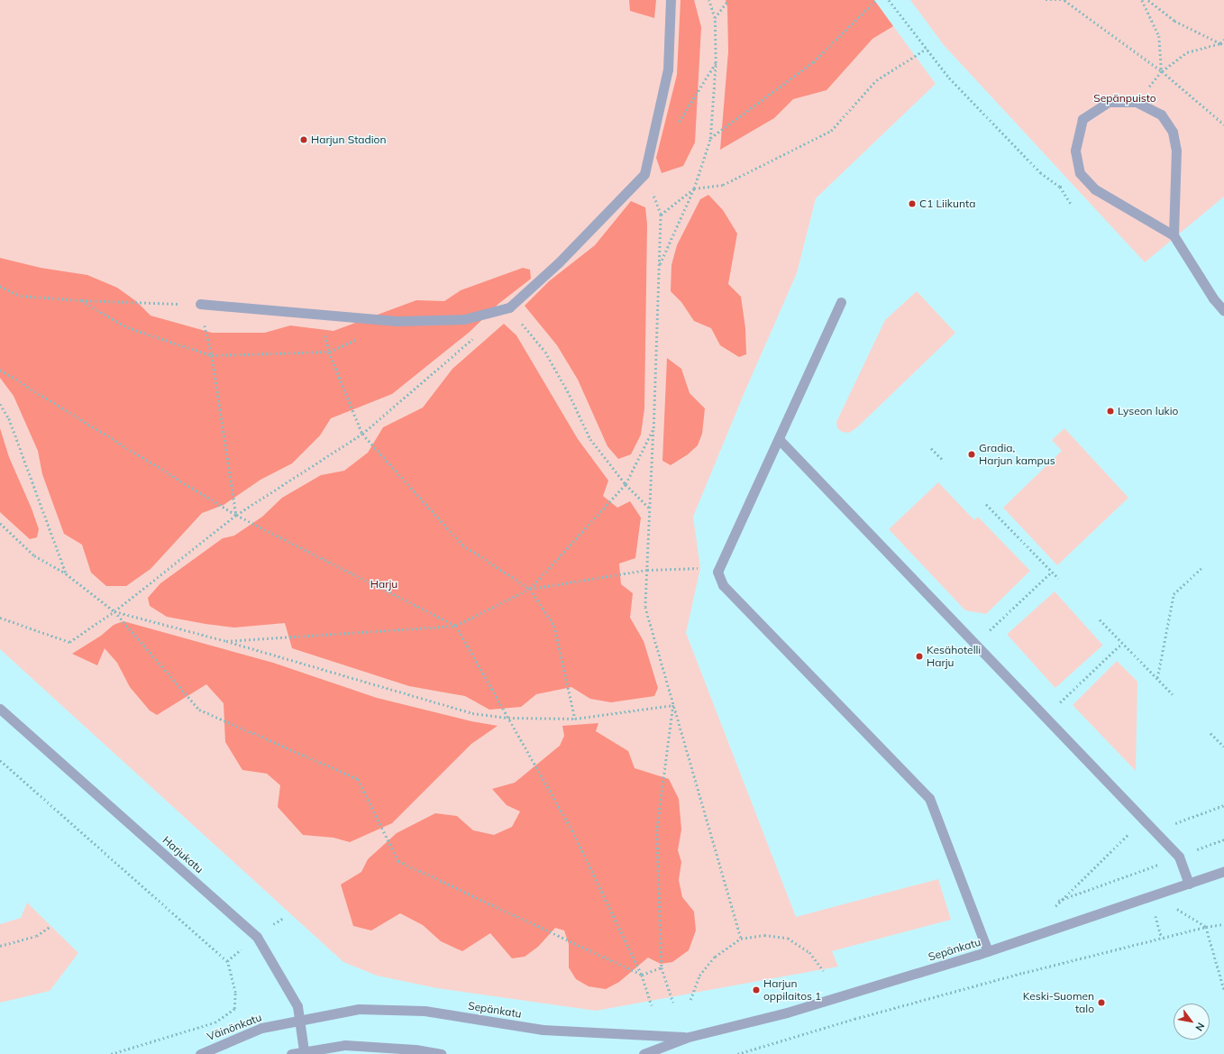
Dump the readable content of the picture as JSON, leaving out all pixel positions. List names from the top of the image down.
{
  "streets": {
    "street": ["Harjukatu", "Sepänkatu", "Väinönkatu"]
  },
  "crossings": [
    ["Harjukatu", "Sepänkatu"],
    ["Harjukatu", "Väinönkatu"],
    ["Sepänkatu", "Väinönkatu"]
  ],
  "parks": ["Sepänpuisto", "Harju"],
  "places": [
    "Harjun Stadion",
    "C1 Liikunta",
    "Lyseon lukio",
    "Gradia, Harjun kampus",
    "Kesähotelli Harju",
    "Harjun oppilaitos 1",
    "Keski-Suomen talo"
  ],
  "north": "bottom right"
}
